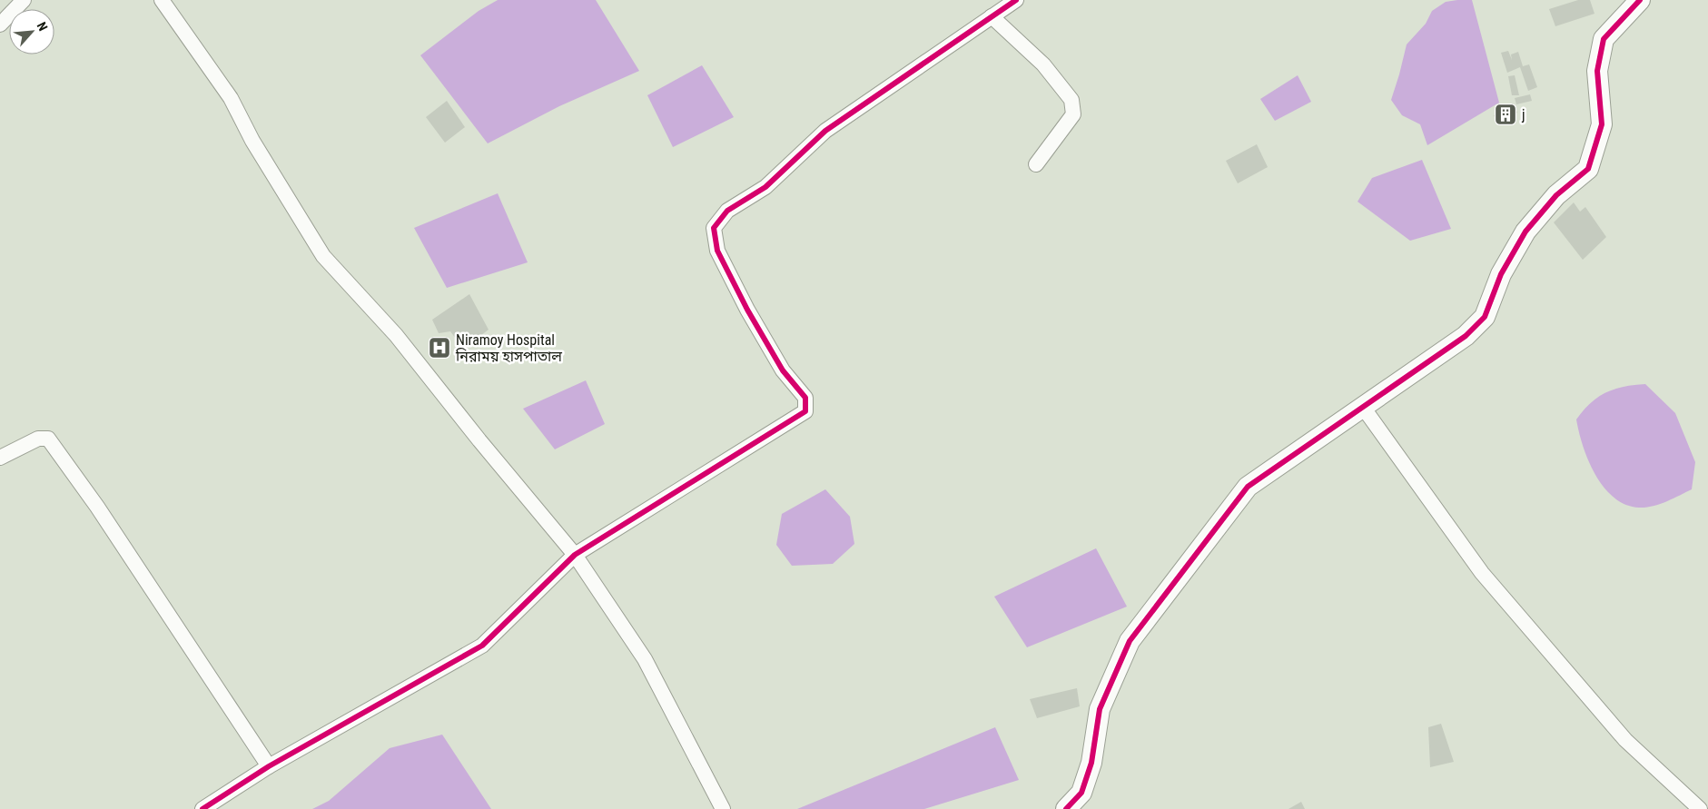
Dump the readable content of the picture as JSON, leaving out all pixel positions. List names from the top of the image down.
{
  "places": {
    "building": ["j"],
    "hospital": ["Niramoy Hospital নিরাময় হাসপাতাল"]
  },
  "north": "top right"
}
